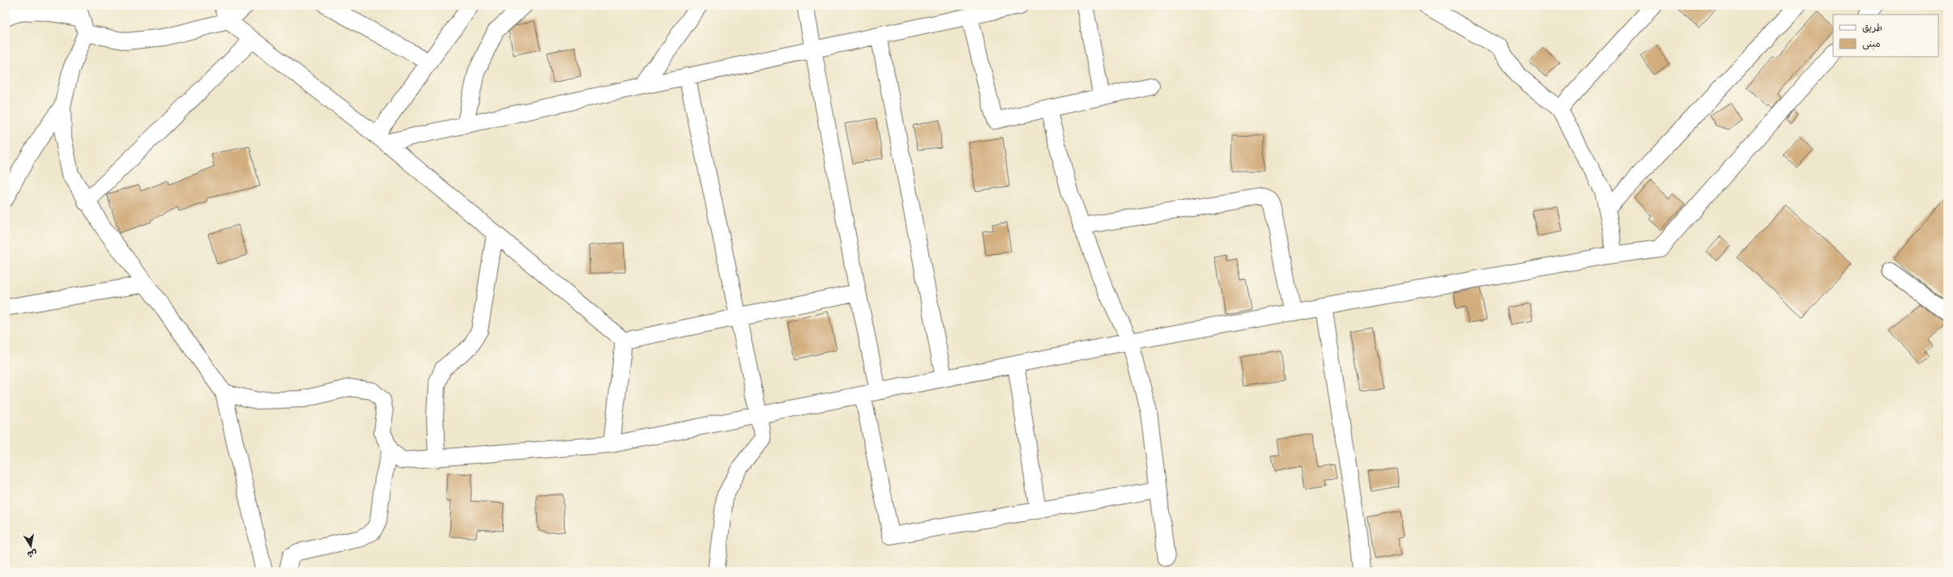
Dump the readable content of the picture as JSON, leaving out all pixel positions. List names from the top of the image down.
{
  "legend": ["طريق", "مبنى"],
  "north": "bottom"
}
